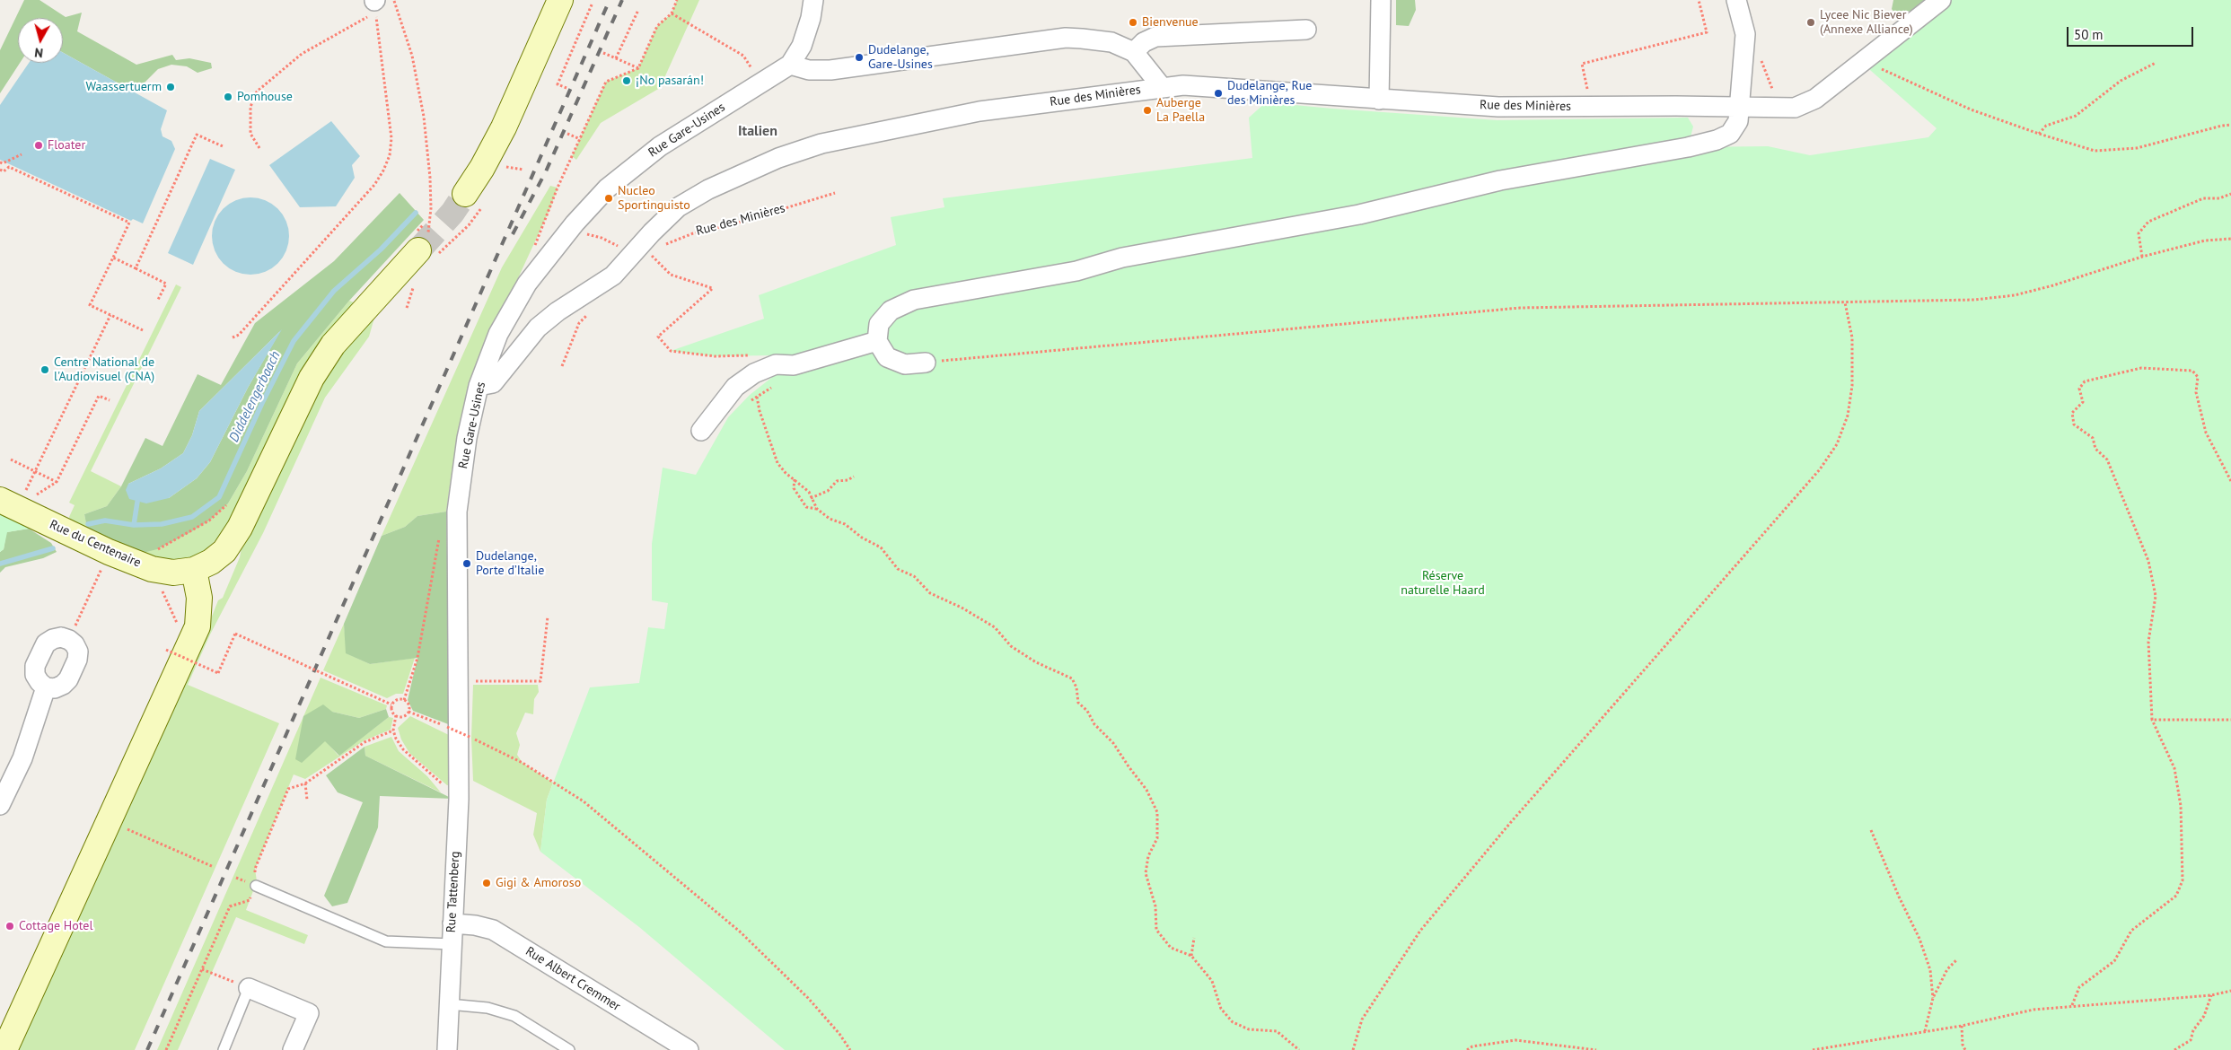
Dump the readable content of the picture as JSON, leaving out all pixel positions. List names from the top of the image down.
{
  "streets": {
    "main road": ["Rue du Centenaire"],
    "street": [
      "Rue des Minières",
      "Rue Gare-Usines",
      "Rue Tattenberg",
      "Rue Albert Cremmer"
    ]
  },
  "crossings": [
    ["Rue des Minières", "Rue Gare-Usines"],
    ["Rue Gare-Usines", "Rue Tattenberg"],
    ["Rue Tattenberg", "Rue Albert Cremmer"]
  ],
  "districts": ["Italien"],
  "water": ["Diddelengerbaach"],
  "parks": ["Réserve naturelle Haard"],
  "places": [
    "Bienvenue",
    "Lycee Nic Biever (Annexe Alliance)",
    "Dudelange, Gare-Usines",
    "¡No pasarán!",
    "Waassertuerm",
    "Dudelange, Rue des Minières",
    "Pomhouse",
    "Auberge La Paella",
    "Floater",
    "Nucleo Sportinguisto",
    "Centre National de l'Audiovisuel (CNA)",
    "Dudelange, Porte d’Italie",
    "Gigi & Amoroso",
    "Cottage Hotel"
  ],
  "scale_bar": "50 m",
  "north": "bottom"
}
